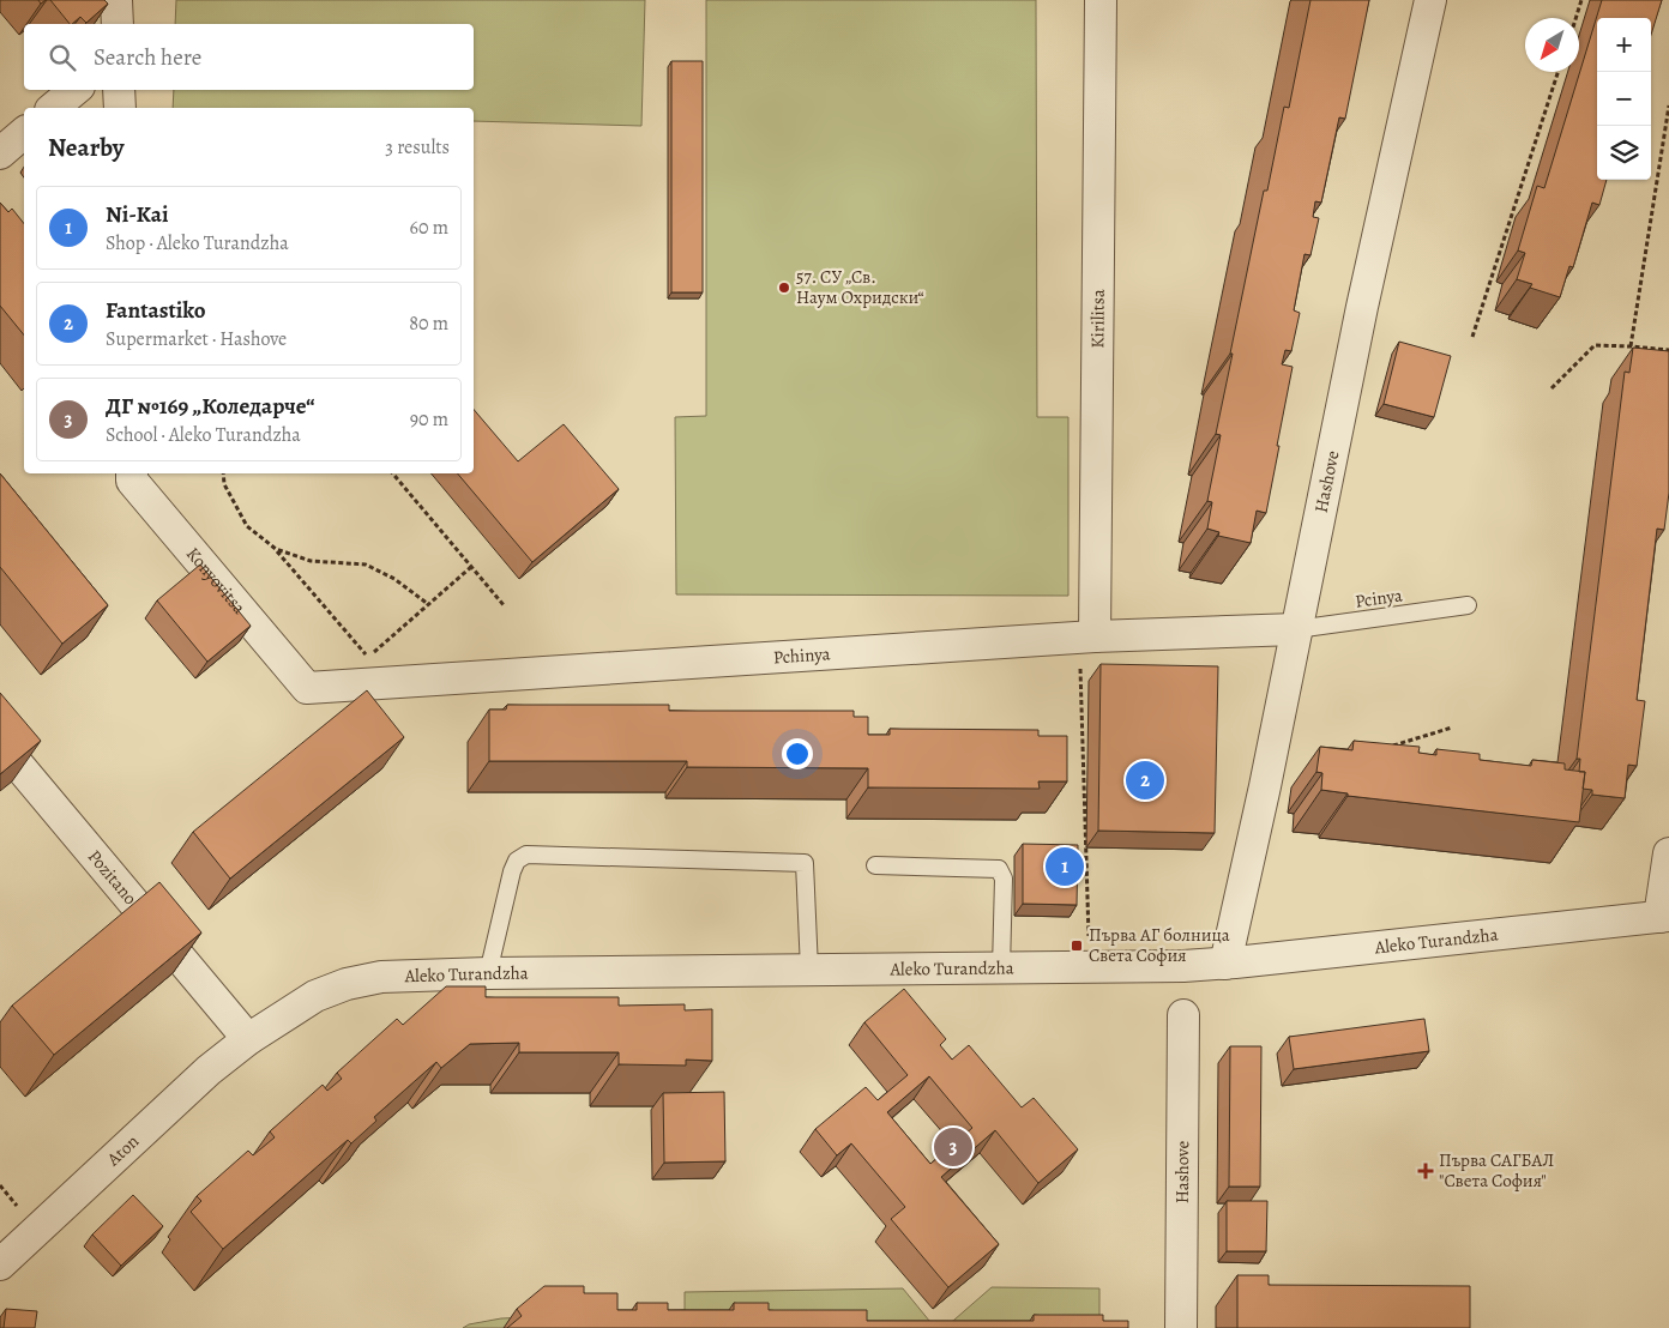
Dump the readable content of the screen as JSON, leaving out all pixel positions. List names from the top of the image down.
{
  "streets": {
    "street": [
      "Kirilitsa",
      "Hashove",
      "Konyovitsa",
      "Pchinya",
      "Pozitano",
      "Aleko Turandzha",
      "Aton"
    ],
    "lane": ["Pcinya"]
  },
  "crossings": [
    ["Kirilitsa", "Pchinya"],
    ["Hashove", "Pcinya"],
    ["Hashove", "Pchinya"],
    ["Hashove", "Aleko Turandzha"],
    ["Konyovitsa", "Pchinya"],
    ["Pcinya", "Pchinya"],
    ["Pozitano", "Aleko Turandzha"],
    ["Pozitano", "Aton"],
    ["Aleko Turandzha", "Aton"]
  ],
  "places": {
    "other": ["57. СУ „Св. Наум Охридски“"],
    "transit": ["Първа АГ болница Света София"],
    "health": ["Първа САГБАЛ \"Света София\""]
  },
  "north": "bottom left",
  "page": {
    "map_buttons": ["+", "−"],
    "search": "Search here",
    "heading": ["Nearby", "3 results"],
    "list": [
      {
        "mark": "1",
        "name": "Ni-Kai",
        "note": "Shop · Aleko Turandzha",
        "value": "60 m"
      },
      {
        "mark": "2",
        "name": "Fantastiko",
        "note": "Supermarket · Hashove",
        "value": "80 m"
      },
      {
        "mark": "3",
        "name": "ДГ №169 „Коледарче“",
        "note": "School · Aleko Turandzha",
        "value": "90 m"
      }
    ],
    "pins": ["2", "1", "3"]
  }
}
